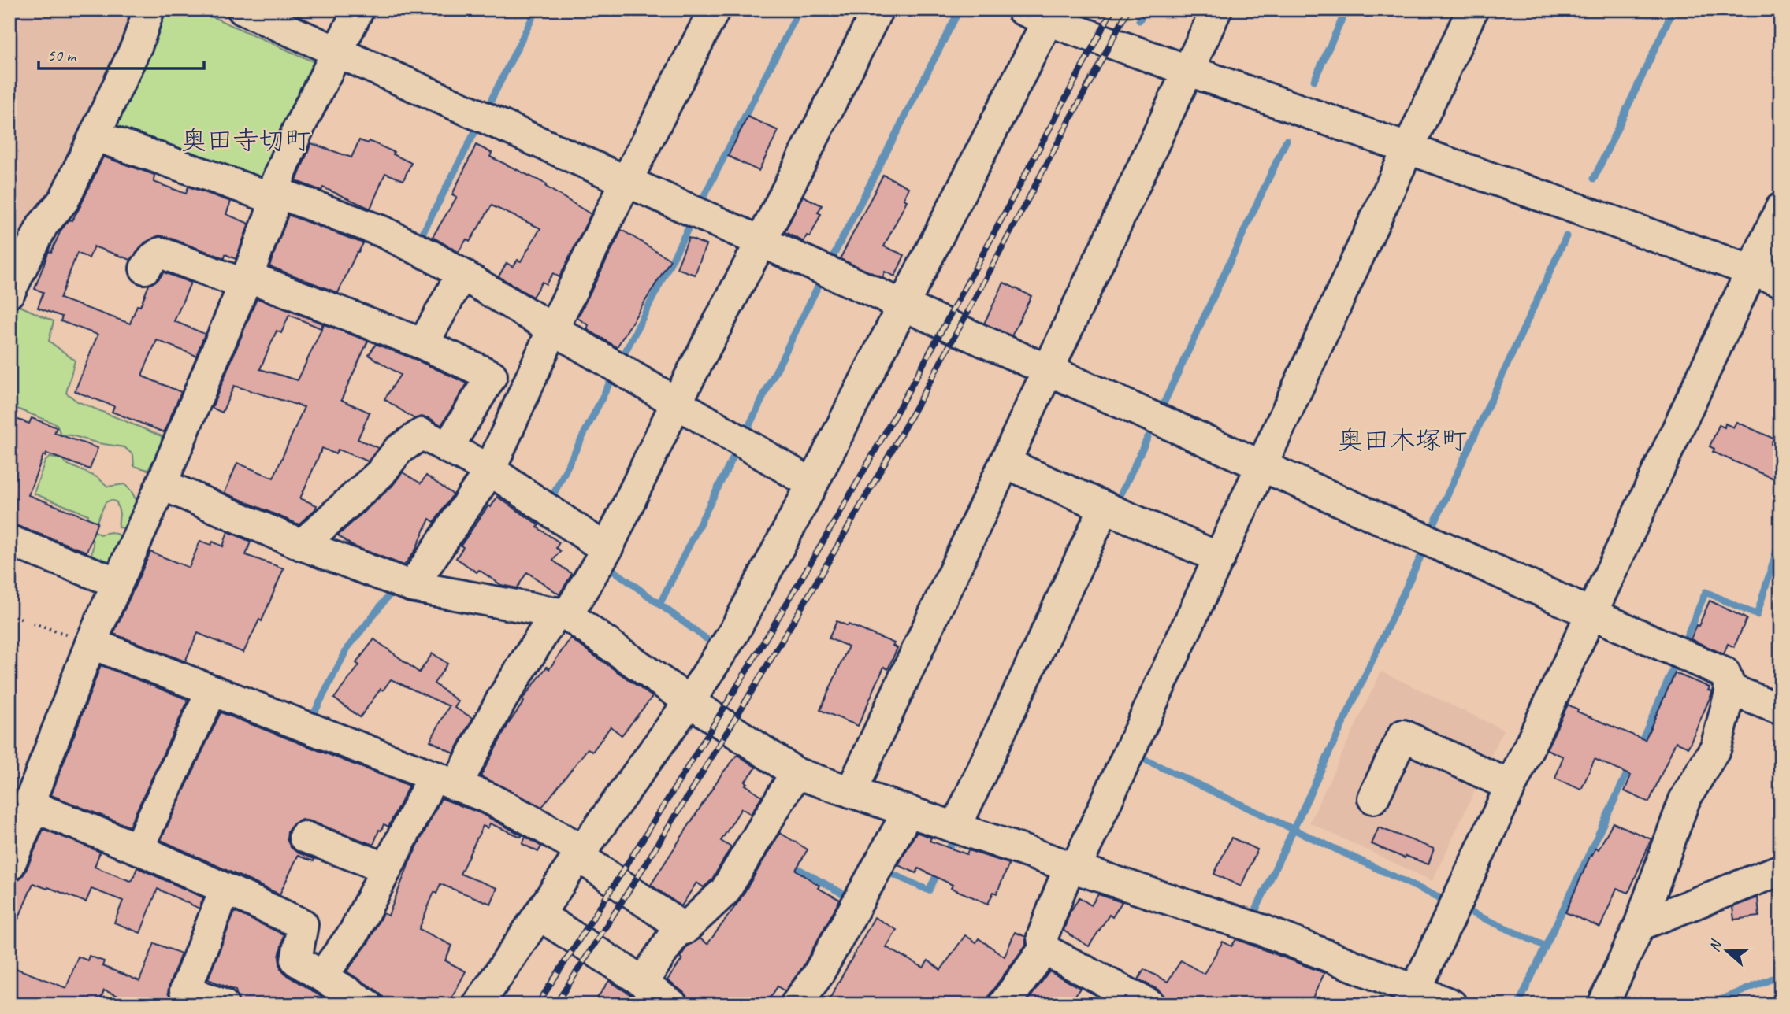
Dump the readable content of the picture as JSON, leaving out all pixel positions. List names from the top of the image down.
{
  "districts": ["奥田寺切町", "奥田木塚町"],
  "scale_bar": "50 m",
  "north": "left"
}
